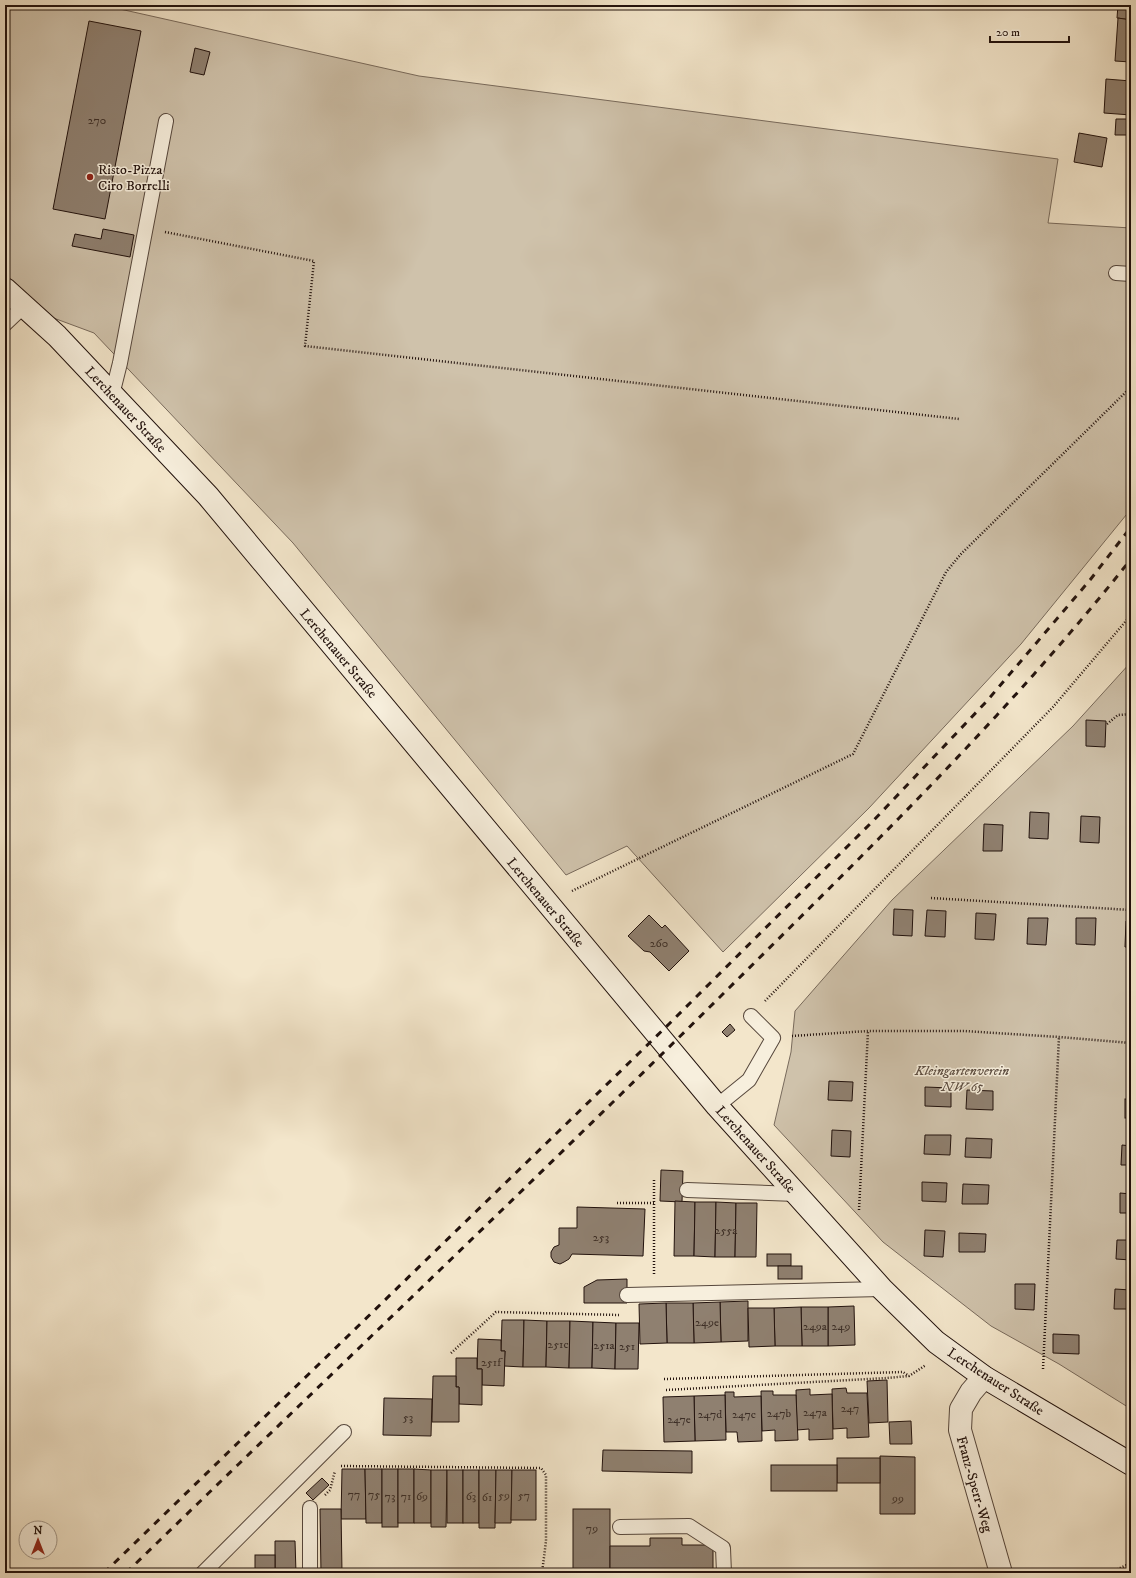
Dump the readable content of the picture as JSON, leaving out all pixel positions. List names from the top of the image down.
{
  "streets": {
    "main road": ["Lerchenauer Straße", "Franz-Sperr-Weg"]
  },
  "crossings": [
    ["Lerchenauer Straße", "Franz-Sperr-Weg"]
  ],
  "parks": ["Kleingartenverein NW 65"],
  "places": ["Risto-Pizza Ciro Borrelli"],
  "house_numbers": [
    "270",
    "260",
    "255a",
    "253",
    "249e",
    "249a",
    "249",
    "251c",
    "251a",
    "251",
    "251f",
    "247",
    "247a",
    "247b",
    "247d",
    "247c",
    "53",
    "247e",
    "77",
    "75",
    "59",
    "57",
    "73",
    "71",
    "69",
    "63",
    "61",
    "99",
    "79"
  ],
  "scale_bar": "20 m",
  "north": "top"
}
